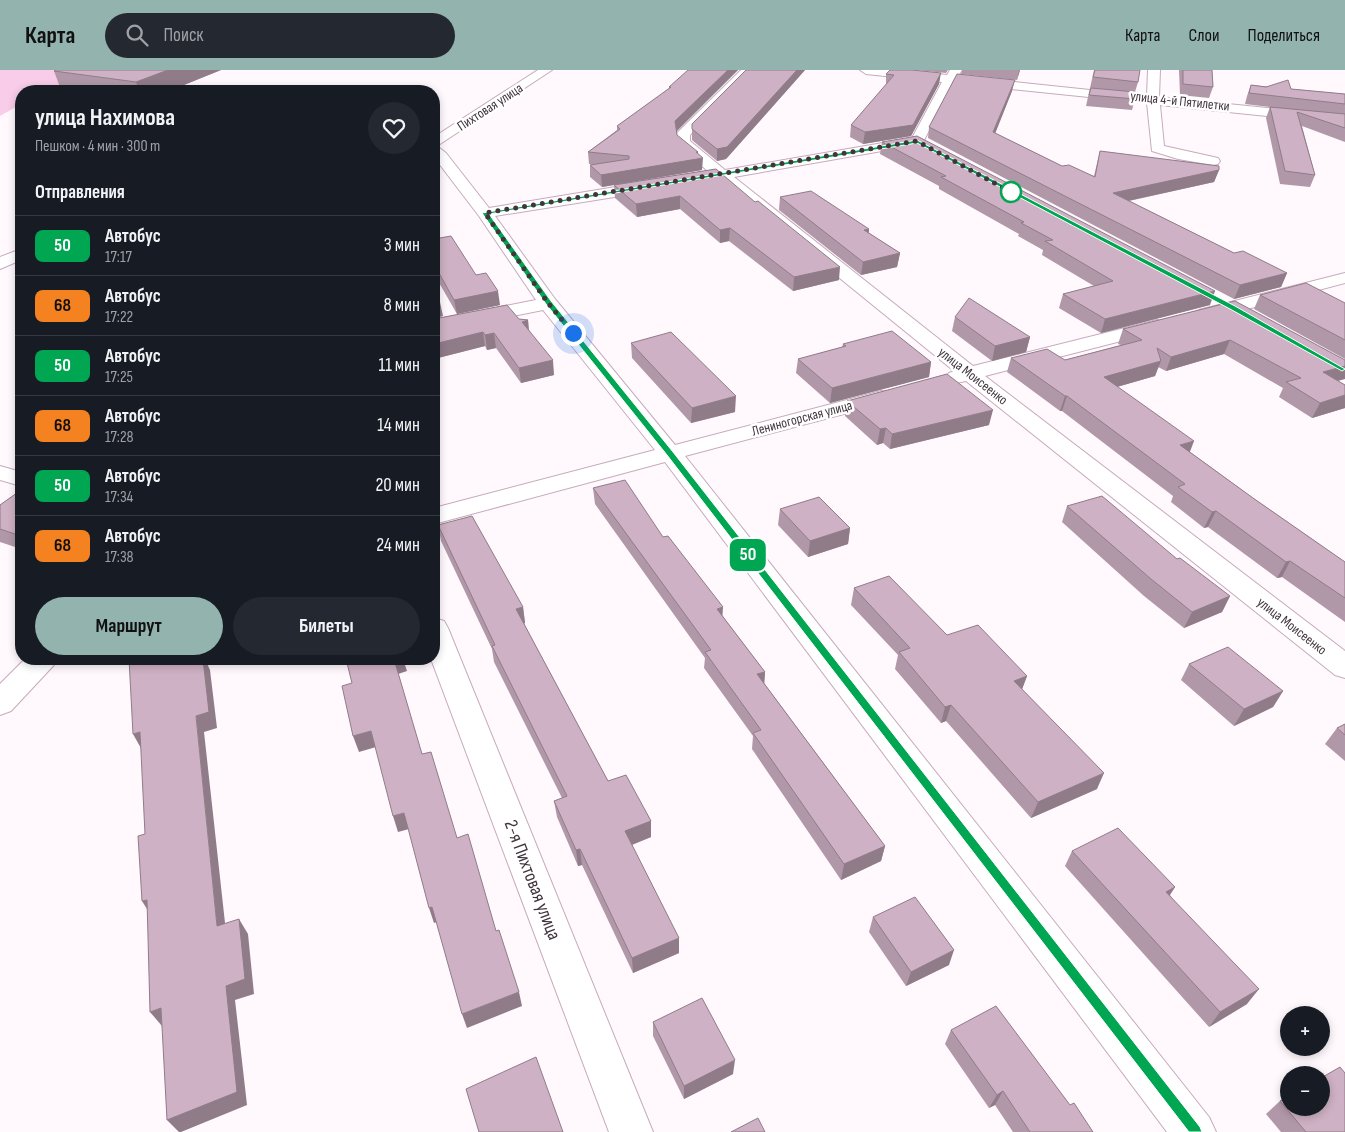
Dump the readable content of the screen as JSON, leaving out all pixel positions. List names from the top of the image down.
{
  "streets": {
    "street": [
      "улица 4-й Пятилетки",
      "Пихтовая улица",
      "улица Моисеенко",
      "Лениногорская улица",
      "2-я Пихтовая улица"
    ]
  },
  "lines": ["bus line 50"],
  "page": {
    "header": "Карта",
    "search": "Поиск",
    "nav": ["Карта", "Слои", "Поделиться"],
    "on_map": "50",
    "heading": [
      ["улица Нахимова", "Пешком · 4 мин · 300 m"],
      "Отправления"
    ],
    "list": [
      {
        "mark": "50",
        "name": "Автобус",
        "note": "17:17",
        "value": "3 мин"
      },
      {
        "mark": "68",
        "name": "Автобус",
        "note": "17:22",
        "value": "8 мин"
      },
      {
        "mark": "50",
        "name": "Автобус",
        "note": "17:25",
        "value": "11 мин"
      },
      {
        "mark": "68",
        "name": "Автобус",
        "note": "17:28",
        "value": "14 мин"
      },
      {
        "mark": "50",
        "name": "Автобус",
        "note": "17:34",
        "value": "20 мин"
      },
      {
        "mark": "68",
        "name": "Автобус",
        "note": "17:38",
        "value": "24 мин"
      }
    ],
    "buttons": ["Маршрут", "Билеты"],
    "map_buttons": ["+", "−"]
  }
}
